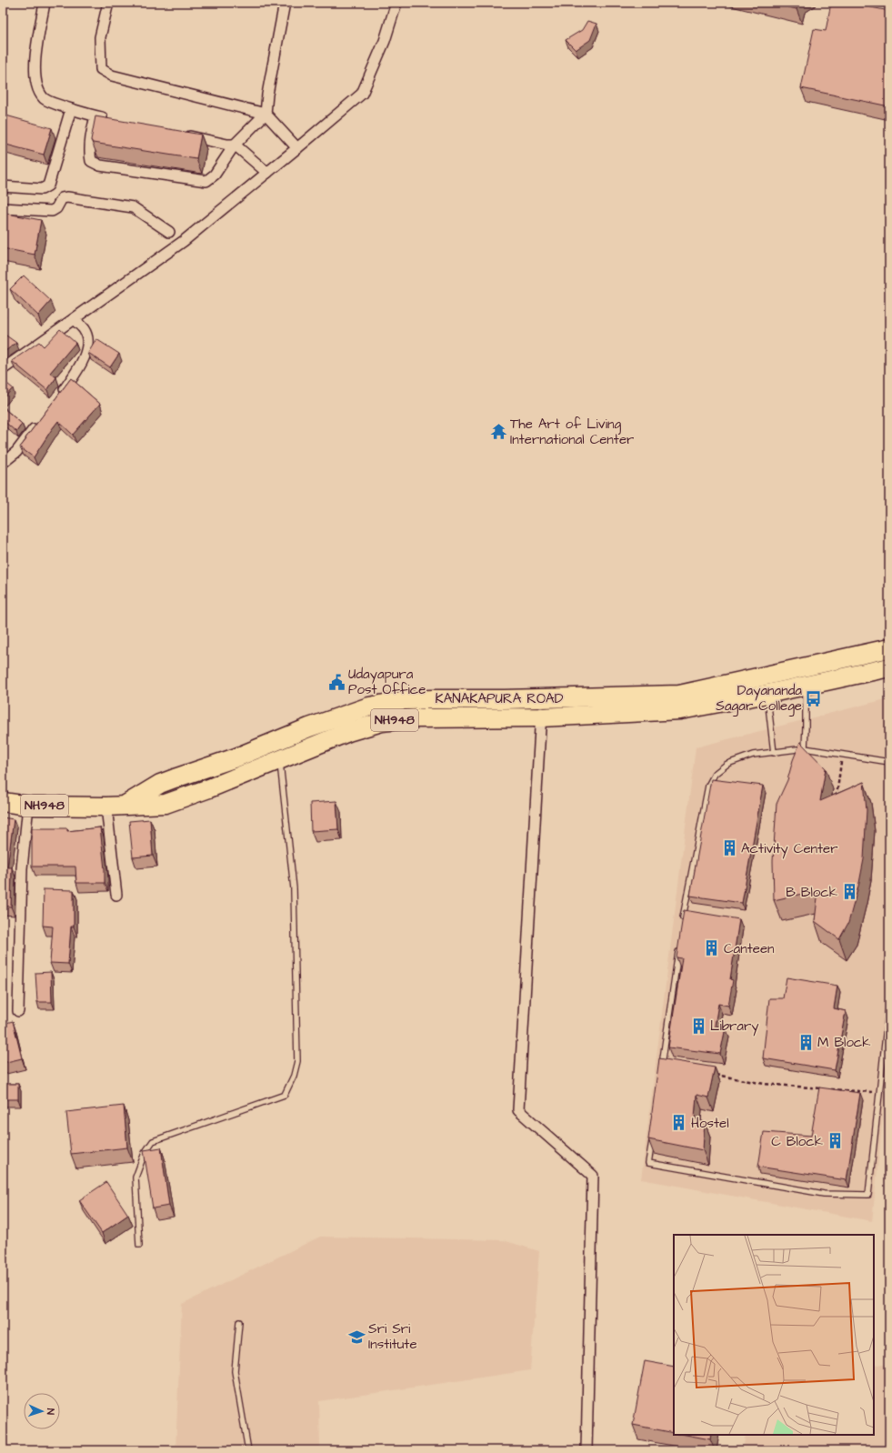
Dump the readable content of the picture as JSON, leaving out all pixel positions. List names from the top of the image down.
{
  "streets": {
    "highway": ["KANAKAPURA ROAD", "NH948"]
  },
  "places": {
    "temple": ["The Art of Living International Center"],
    "public building": ["Udayapura Post Office"],
    "bus stop": ["Dayananda Sagar College"],
    "building": [
      "Activity Center",
      "B Block",
      "Canteen",
      "Library",
      "M Block",
      "Hostel",
      "C Block"
    ],
    "school or university": ["Sri Sri Institute"]
  },
  "north": "right"
}
